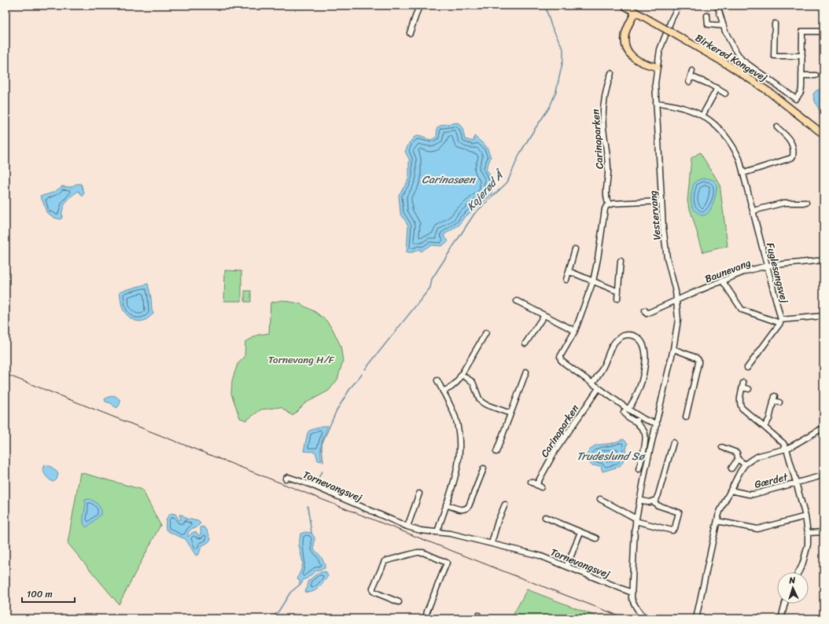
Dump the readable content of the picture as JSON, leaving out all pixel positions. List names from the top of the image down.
{
  "streets": {
    "main road": ["Birkerød Kongevej"],
    "street": [
      "Carinaparken",
      "Vestervang",
      "Baunevang",
      "Fuglesangsvej",
      "Gærdet",
      "Tornevangsvej"
    ]
  },
  "crossings": [
    ["Carinaparken", "Vestervang"],
    ["Vestervang", "Baunevang"],
    ["Vestervang", "Fuglesangsvej"],
    ["Vestervang", "Tornevangsvej"],
    ["Baunevang", "Fuglesangsvej"]
  ],
  "water": ["Carinasøen", "Kajerød Å", "Trudeslund Sø"],
  "parks": ["Tornevang H/F"],
  "scale_bar": "100 m",
  "north": "top"
}
